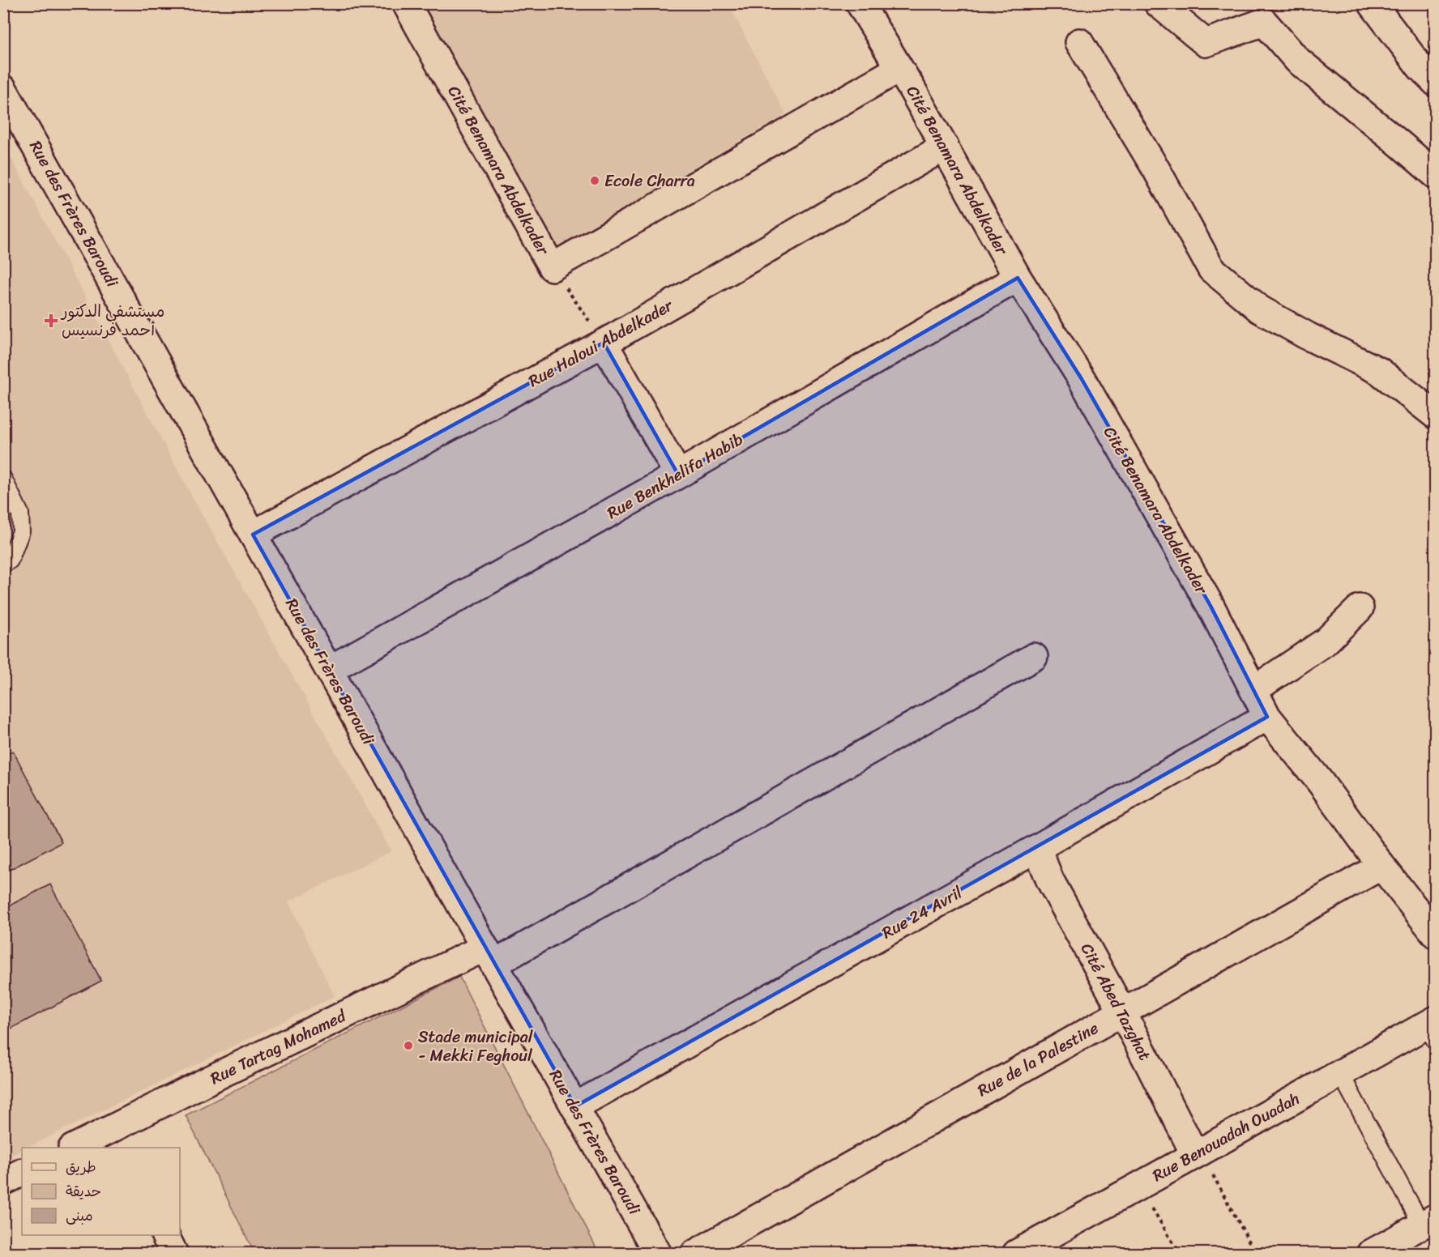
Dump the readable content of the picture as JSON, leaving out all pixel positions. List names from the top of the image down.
{
  "streets": {
    "street": [
      "Cité Benamara Abdelkader",
      "Rue des Frères Baroudi",
      "Rue Haloui Abdelkader",
      "Rue Benkhelifa Habib",
      "Rue 24 Avril",
      "Cité Abed Tazghat",
      "Rue Tartag Mohamed",
      "Rue de la Palestine",
      "Rue Benouadah Ouadah"
    ]
  },
  "crossings": [
    ["Cité Benamara Abdelkader", "Rue Haloui Abdelkader"],
    ["Cité Benamara Abdelkader", "Rue Benkhelifa Habib"],
    ["Cité Benamara Abdelkader", "Rue 24 Avril"],
    ["Cité Benamara Abdelkader", "Rue de la Palestine"],
    ["Rue des Frères Baroudi", "Rue Haloui Abdelkader"],
    ["Rue des Frères Baroudi", "Rue Benkhelifa Habib"],
    ["Rue des Frères Baroudi", "Rue 24 Avril"],
    ["Rue des Frères Baroudi", "Rue Tartag Mohamed"],
    ["Rue 24 Avril", "Cité Abed Tazghat"],
    ["Cité Abed Tazghat", "Rue de la Palestine"],
    ["Cité Abed Tazghat", "Rue Benouadah Ouadah"]
  ],
  "places": {
    "other": ["Ecole Charra", "Stade municipal - Mekki Feghoul"],
    "health": ["مستشفى الدكتور أحمد فرنسيس"]
  },
  "legend": ["طريق", "حديقة", "مبنى"]
}
